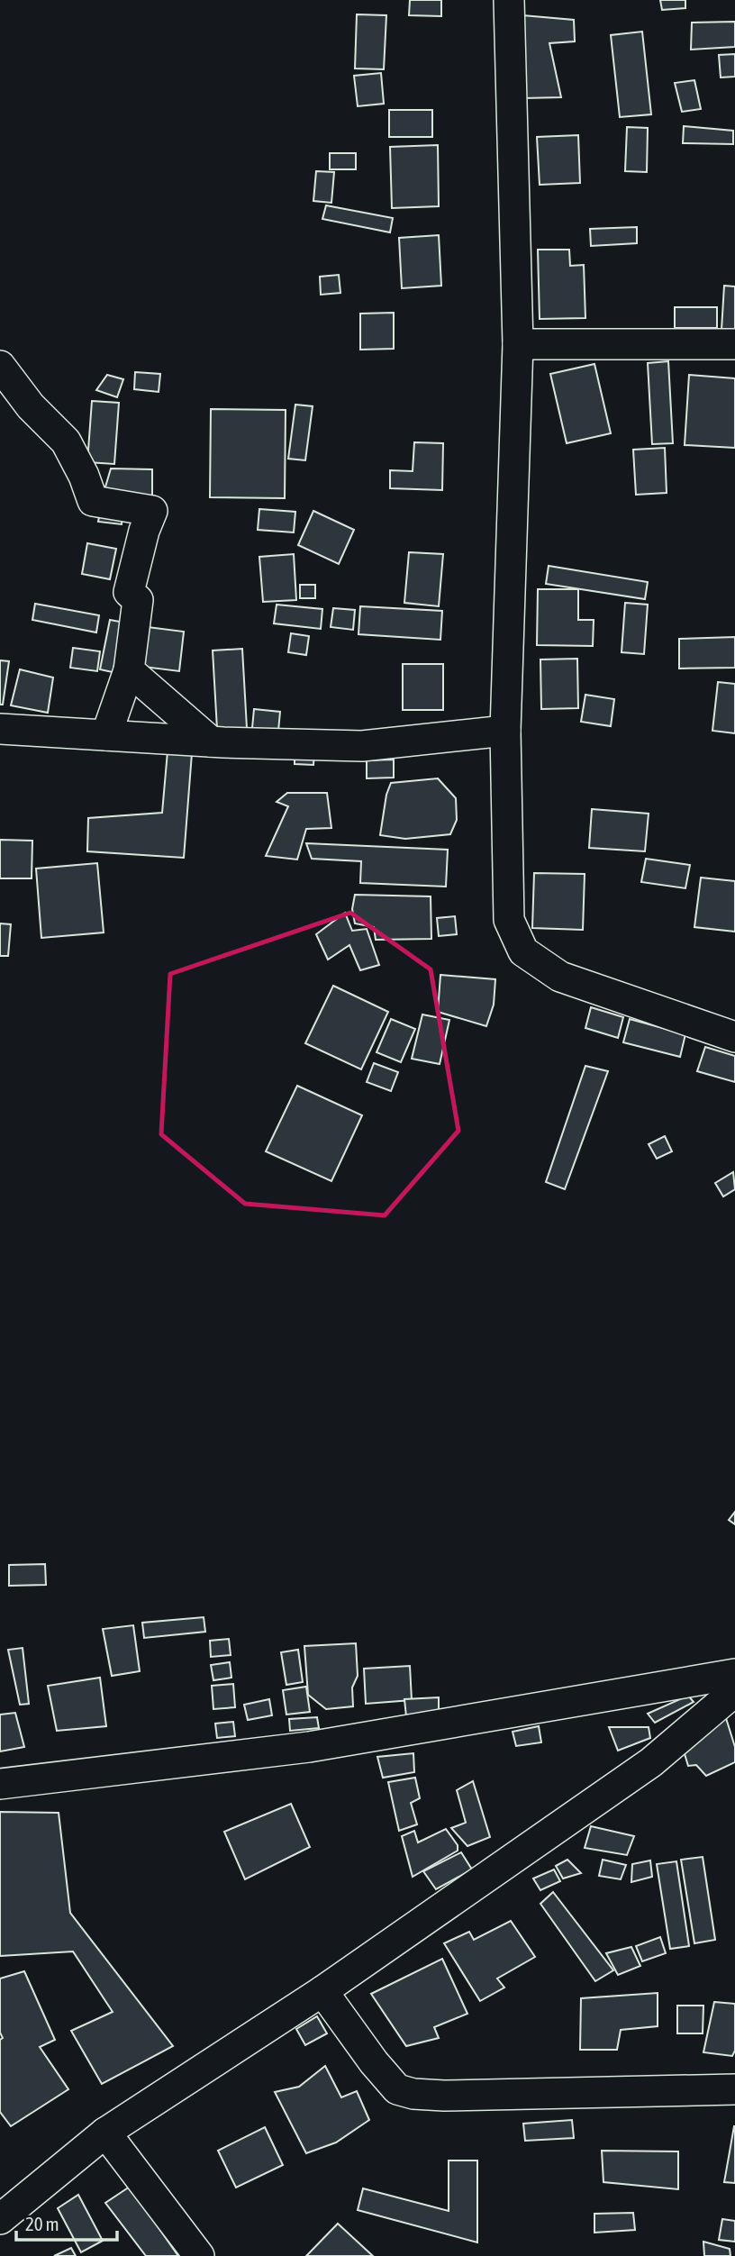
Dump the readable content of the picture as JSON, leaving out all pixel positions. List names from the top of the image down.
{
  "scale_bar": "20 m"
}
